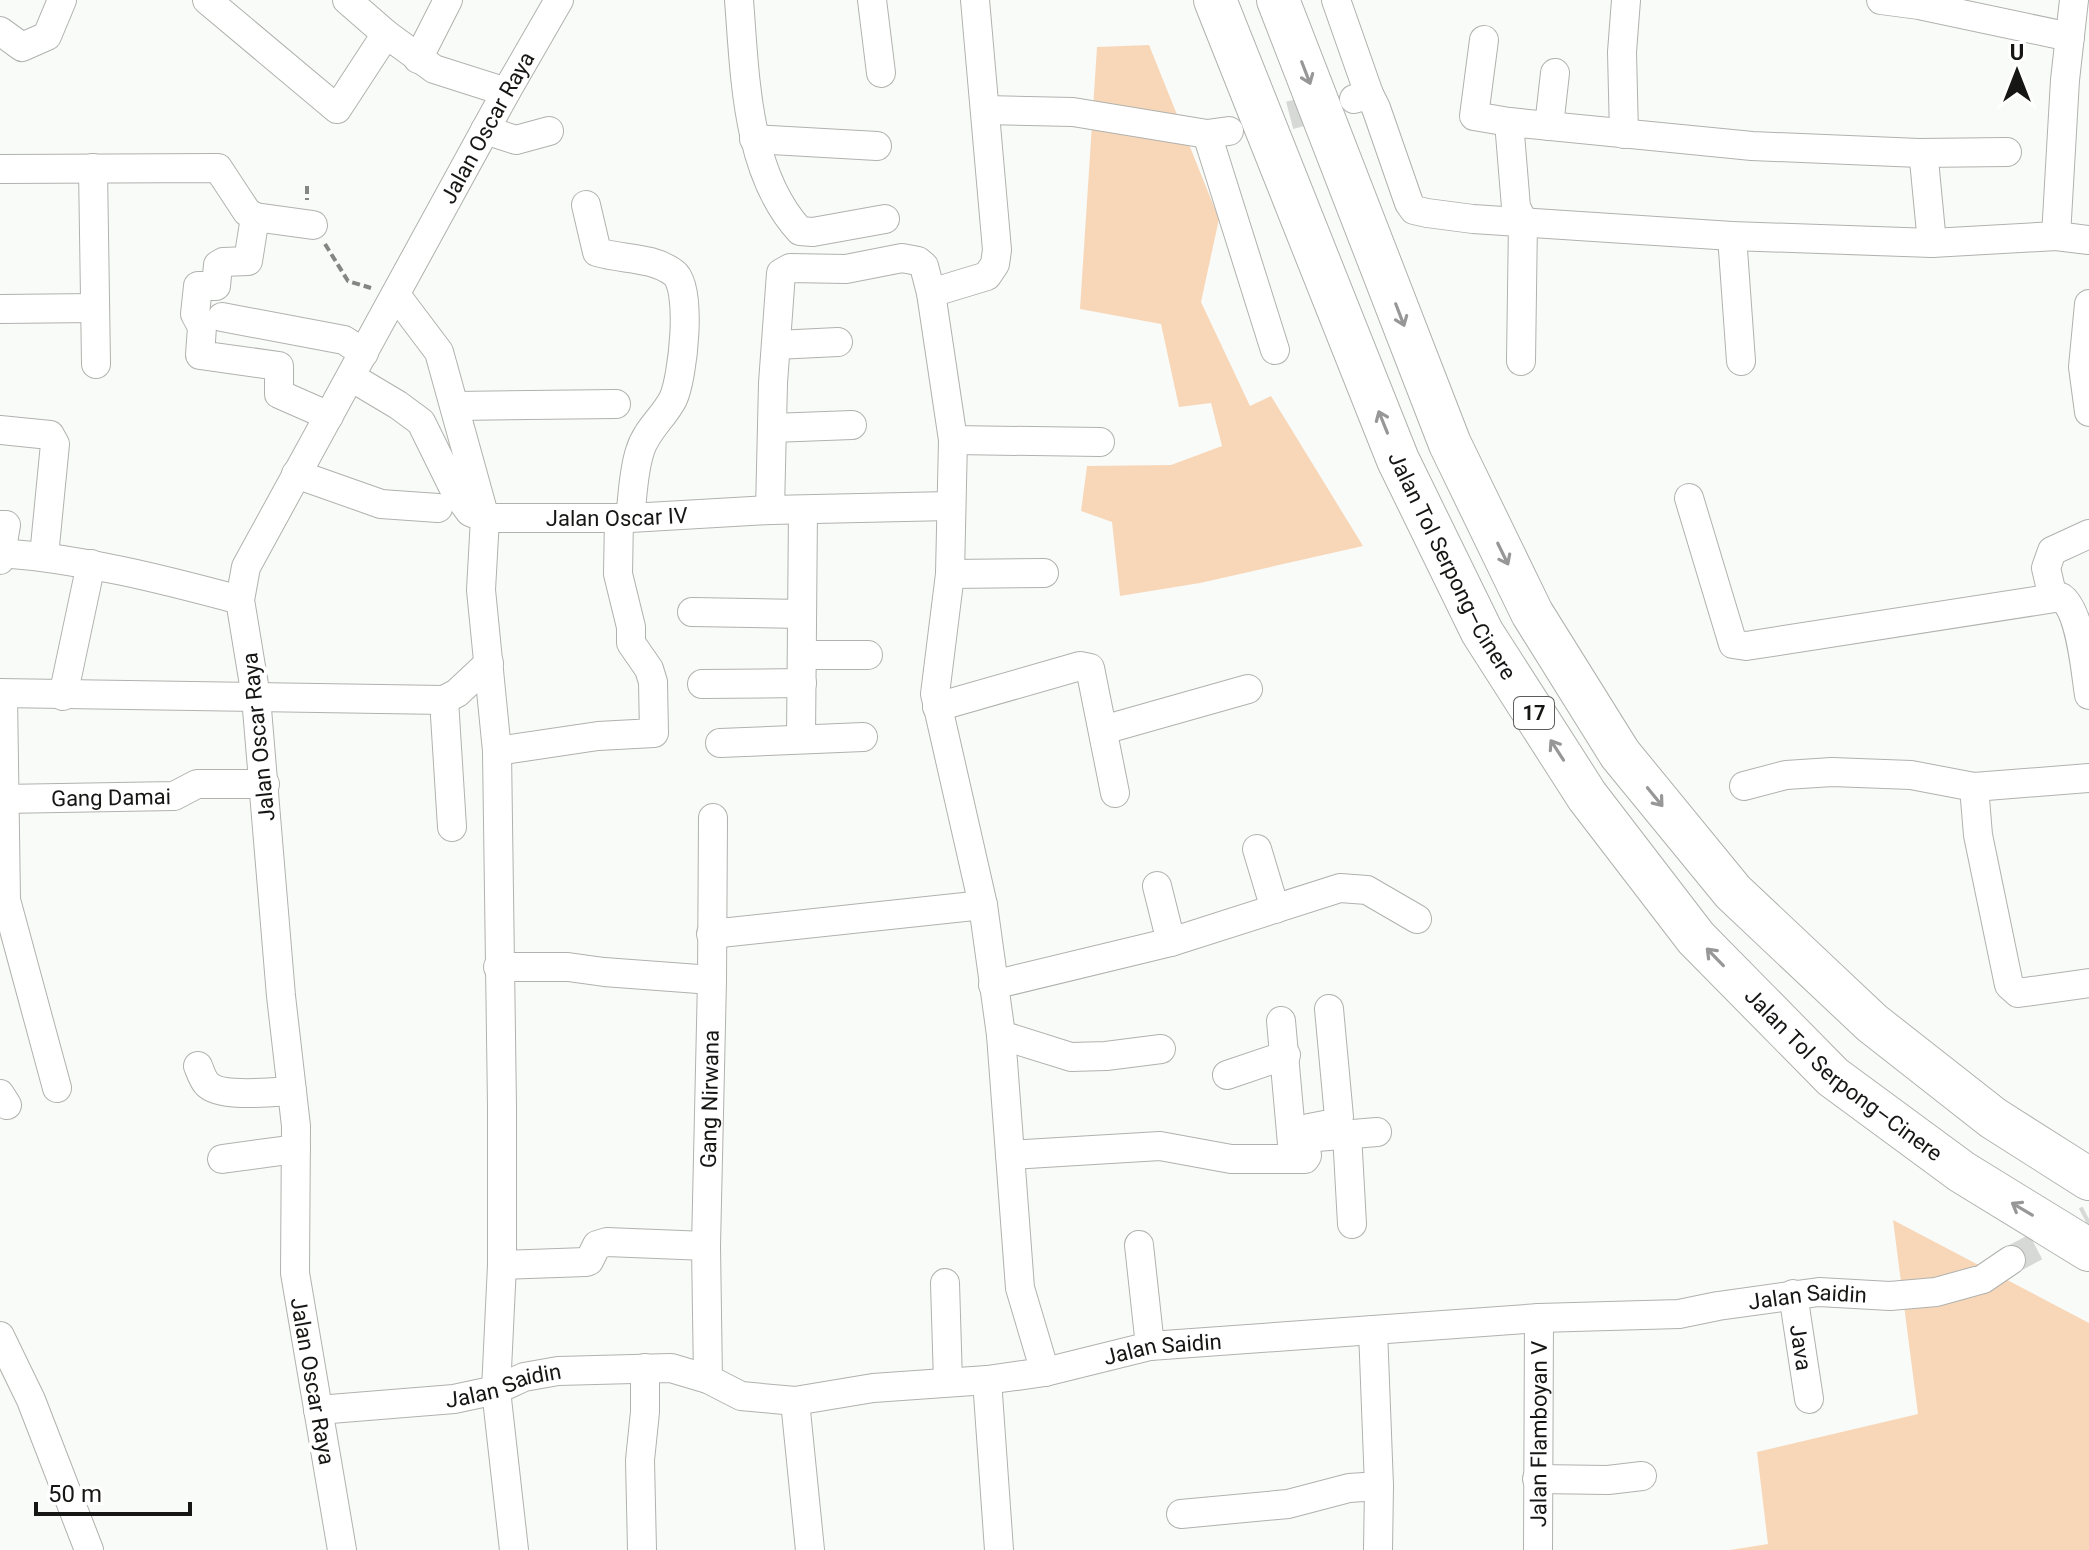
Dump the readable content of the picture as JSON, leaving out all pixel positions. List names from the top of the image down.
{
  "streets": {
    "highway": ["Jalan Tol Serpong–Cinere", "17"],
    "street": [
      "Jalan Oscar Raya",
      "Jalan Oscar IV",
      "Gang Damai",
      "Gang Nirwana",
      "Jalan Saidin",
      "Java",
      "Jalan Flamboyan V"
    ]
  },
  "crossings": [
    ["Jalan Oscar Raya", "Gang Damai"],
    ["Jalan Oscar Raya", "Jalan Saidin"],
    ["Gang Nirwana", "Jalan Saidin"],
    ["Jalan Saidin", "Java"],
    ["Jalan Saidin", "Jalan Flamboyan V"]
  ],
  "scale_bar": "50 m",
  "north": "top"
}
